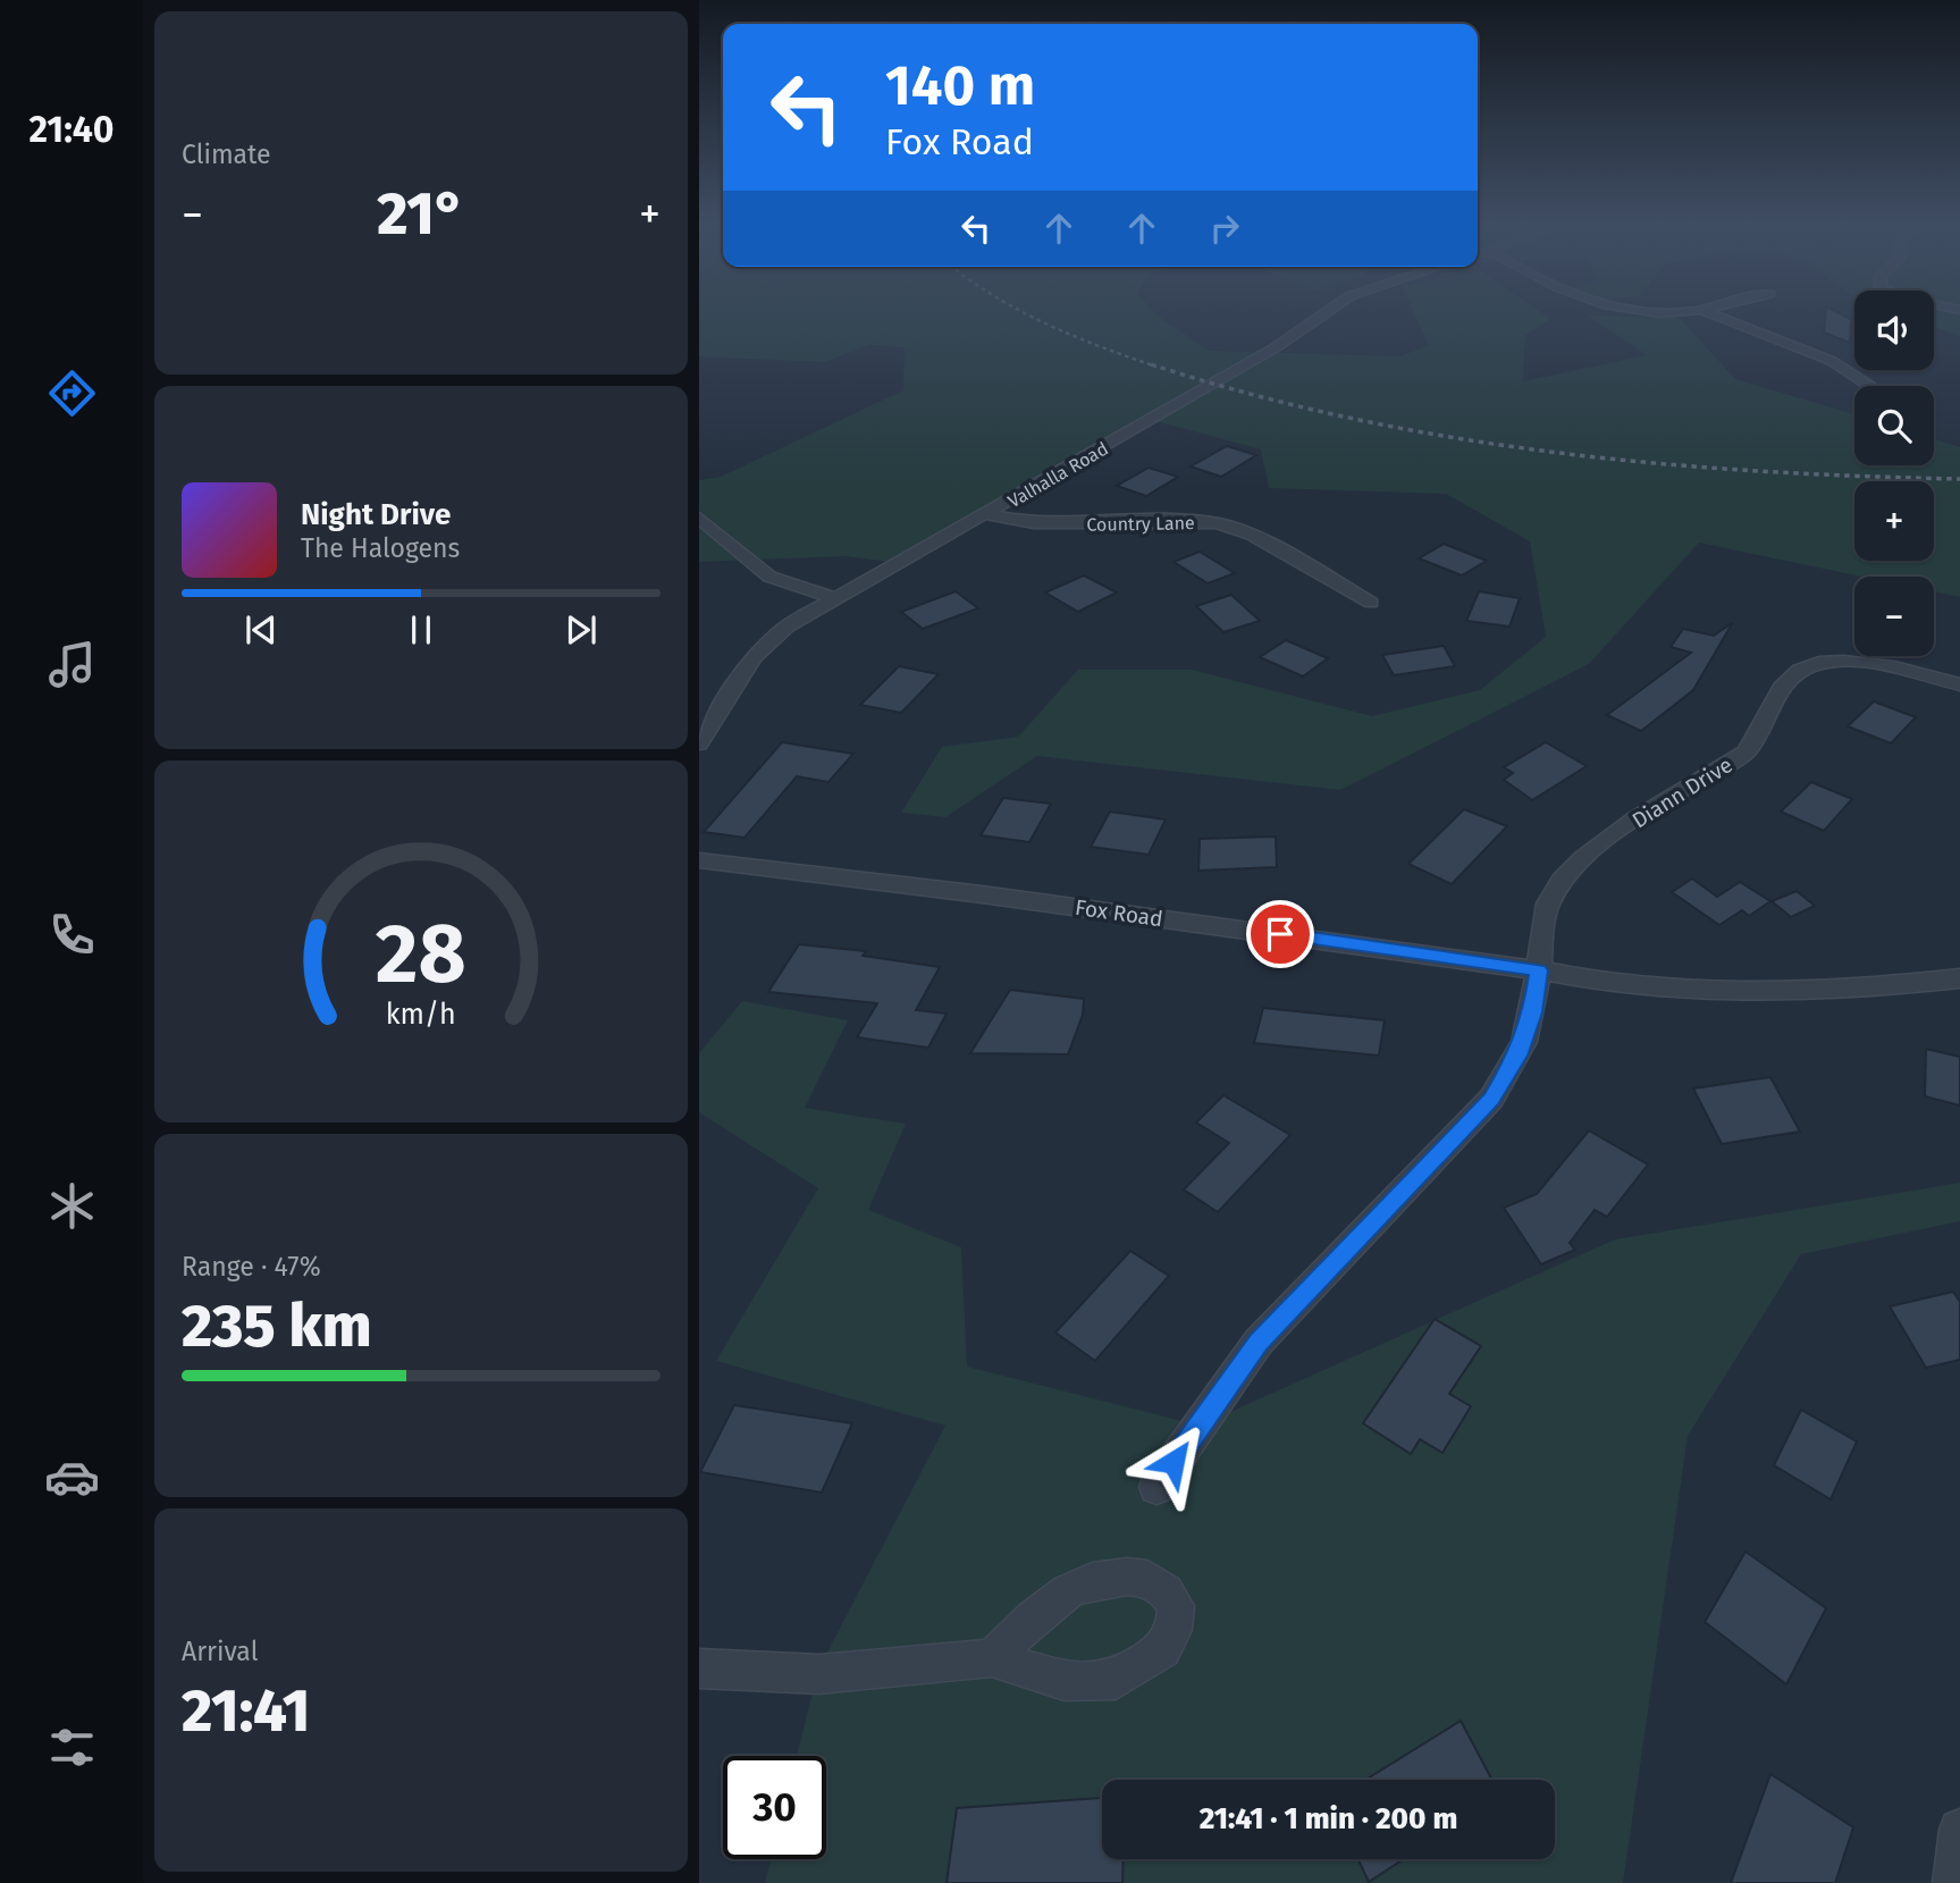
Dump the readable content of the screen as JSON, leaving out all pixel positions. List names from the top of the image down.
{
  "streets": {
    "street": [
      "Valhalla Road",
      "Country Lane",
      "Diann Drive",
      "Fox Road"
    ]
  },
  "crossings": [
    ["Valhalla Road", "Country Lane"],
    ["Diann Drive", "Fox Road"]
  ],
  "page": {
    "tabs": "21:40",
    "tile": [
      "Climate",
      ["Range · 47%", "235 km"],
      ["Arrival", "21:41"]
    ],
    "turn": ["140 m", "Fox Road"],
    "heat": ["−", "21°", "+"],
    "map_buttons": ["+", "−"],
    "song": ["Night Drive", "The Halogens"],
    "limit": "30",
    "trip": "21:41 · 1 min · 200 m",
    "gauge": ["28", "km/h"]
  }
}
